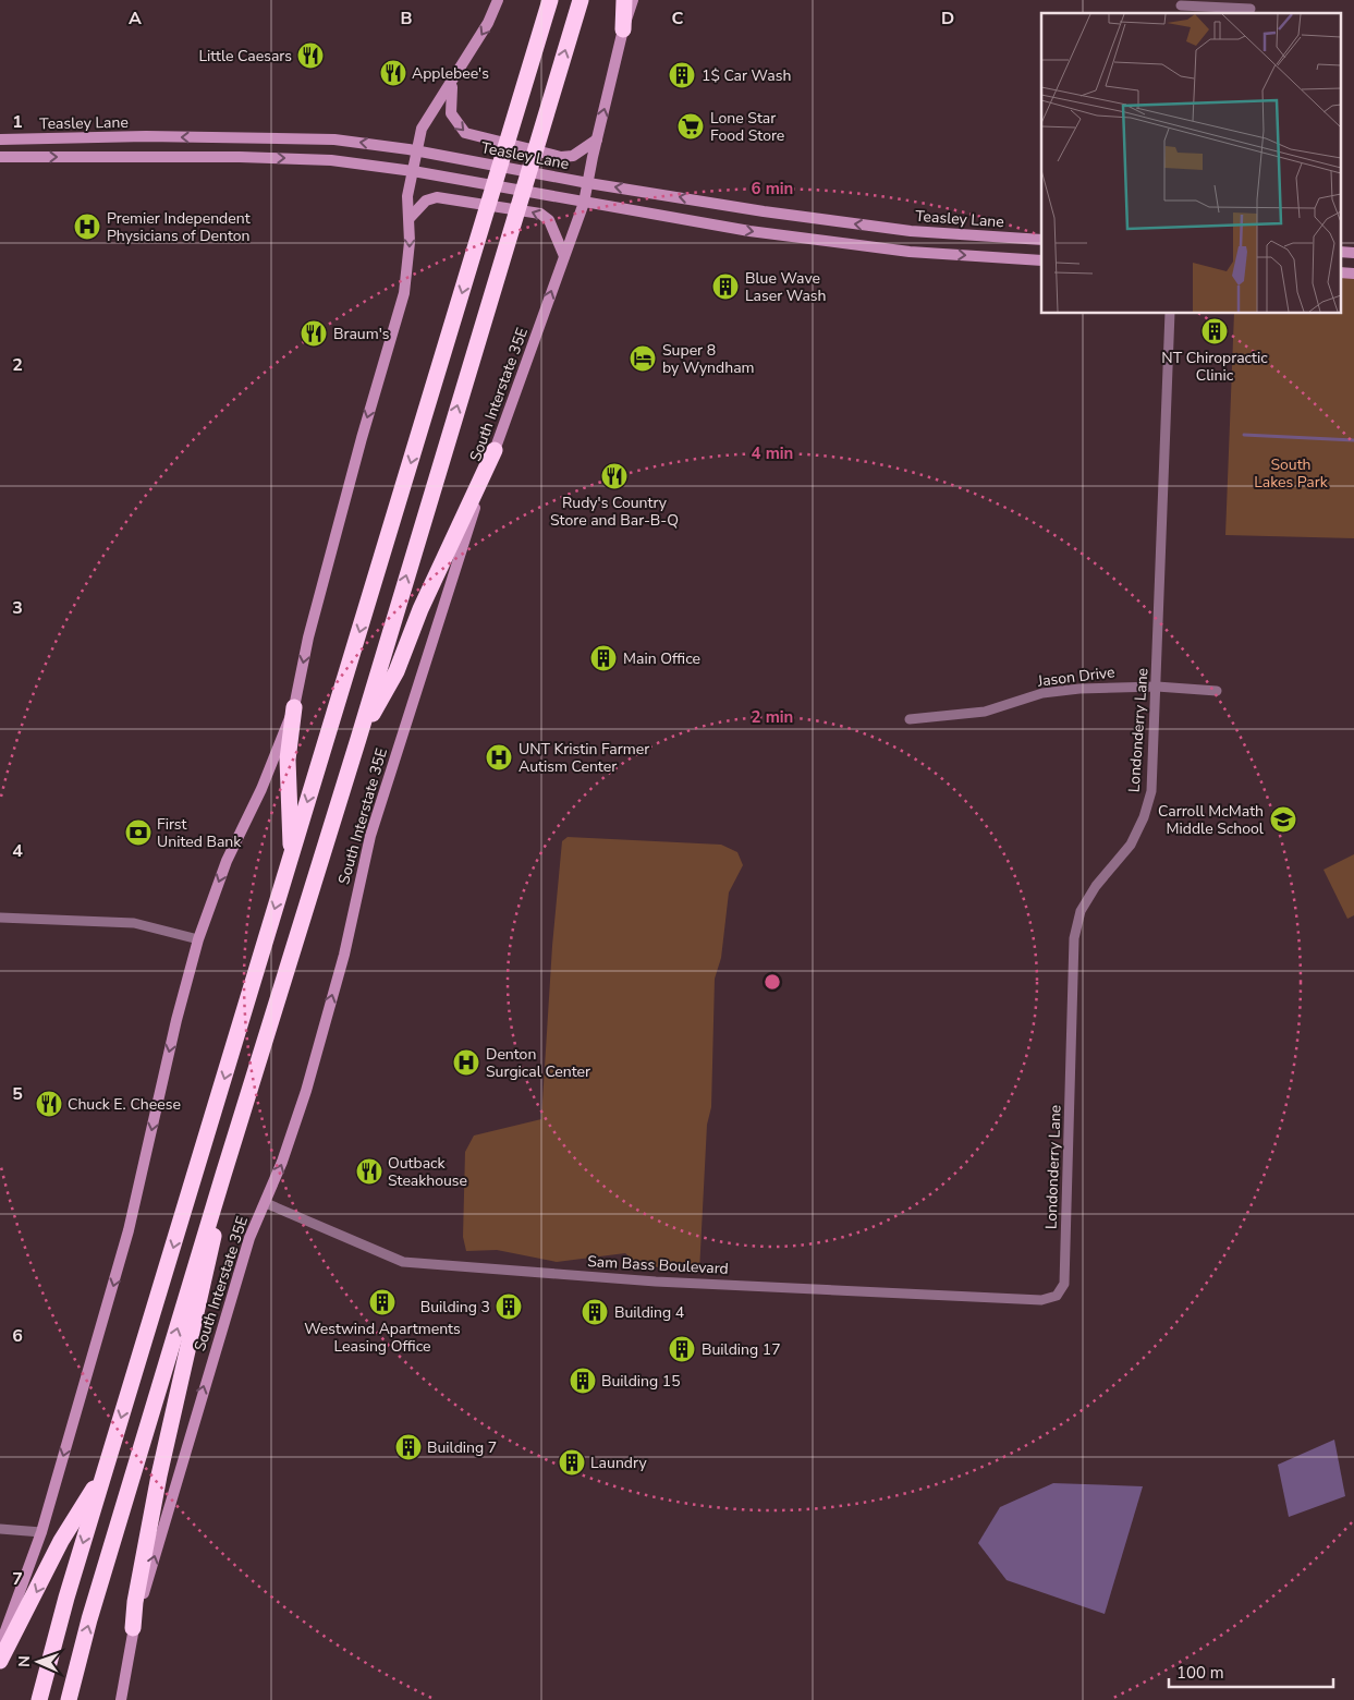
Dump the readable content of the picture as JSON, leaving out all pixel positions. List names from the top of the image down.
{
  "streets": {
    "main road": ["Teasley Lane", "South Interstate 35E"],
    "street": ["Jason Drive", "Londonderry Lane", "Sam Bass Boulevard"]
  },
  "crossings": [
    ["Teasley Lane", "South Interstate 35E"],
    ["South Interstate 35E", "Sam Bass Boulevard"],
    ["Jason Drive", "Londonderry Lane"],
    ["Londonderry Lane", "Sam Bass Boulevard"]
  ],
  "one_way": ["South Interstate 35E"],
  "parks": ["South Lakes Park"],
  "places": {
    "restaurant": [
      "Little Caesars",
      "Applebee's",
      "Braum's",
      "Rudy's Country Store and Bar-B-Q",
      "Chuck E. Cheese",
      "Outback Steakhouse"
    ],
    "building": [
      "1$ Car Wash",
      "Blue Wave Laser Wash",
      "NT Chiropractic Clinic",
      "Main Office",
      "Westwind Apartments Leasing Office",
      "Building 3",
      "Building 4",
      "Building 17",
      "Building 15",
      "Building 7",
      "Laundry"
    ],
    "supermarket": ["Lone Star Food Store"],
    "hospital": ["Premier Independent Physicians of Denton", "UNT Kristin Farmer Autism Center", "Denton Surgical Center"],
    "hotel": ["Super 8 by Wyndham"],
    "school or university": ["Carroll McMath Middle School"],
    "bank": ["First United Bank"]
  },
  "scale_bar": "100 m",
  "north": "left",
  "grid": {
    "columns": [
      "A",
      "B",
      "C",
      "D"
    ],
    "rows": [
      "1",
      "2",
      "3",
      "4",
      "5",
      "6",
      "7"
    ]
  },
  "rings": ["6 min", "4 min", "2 min"]
}
